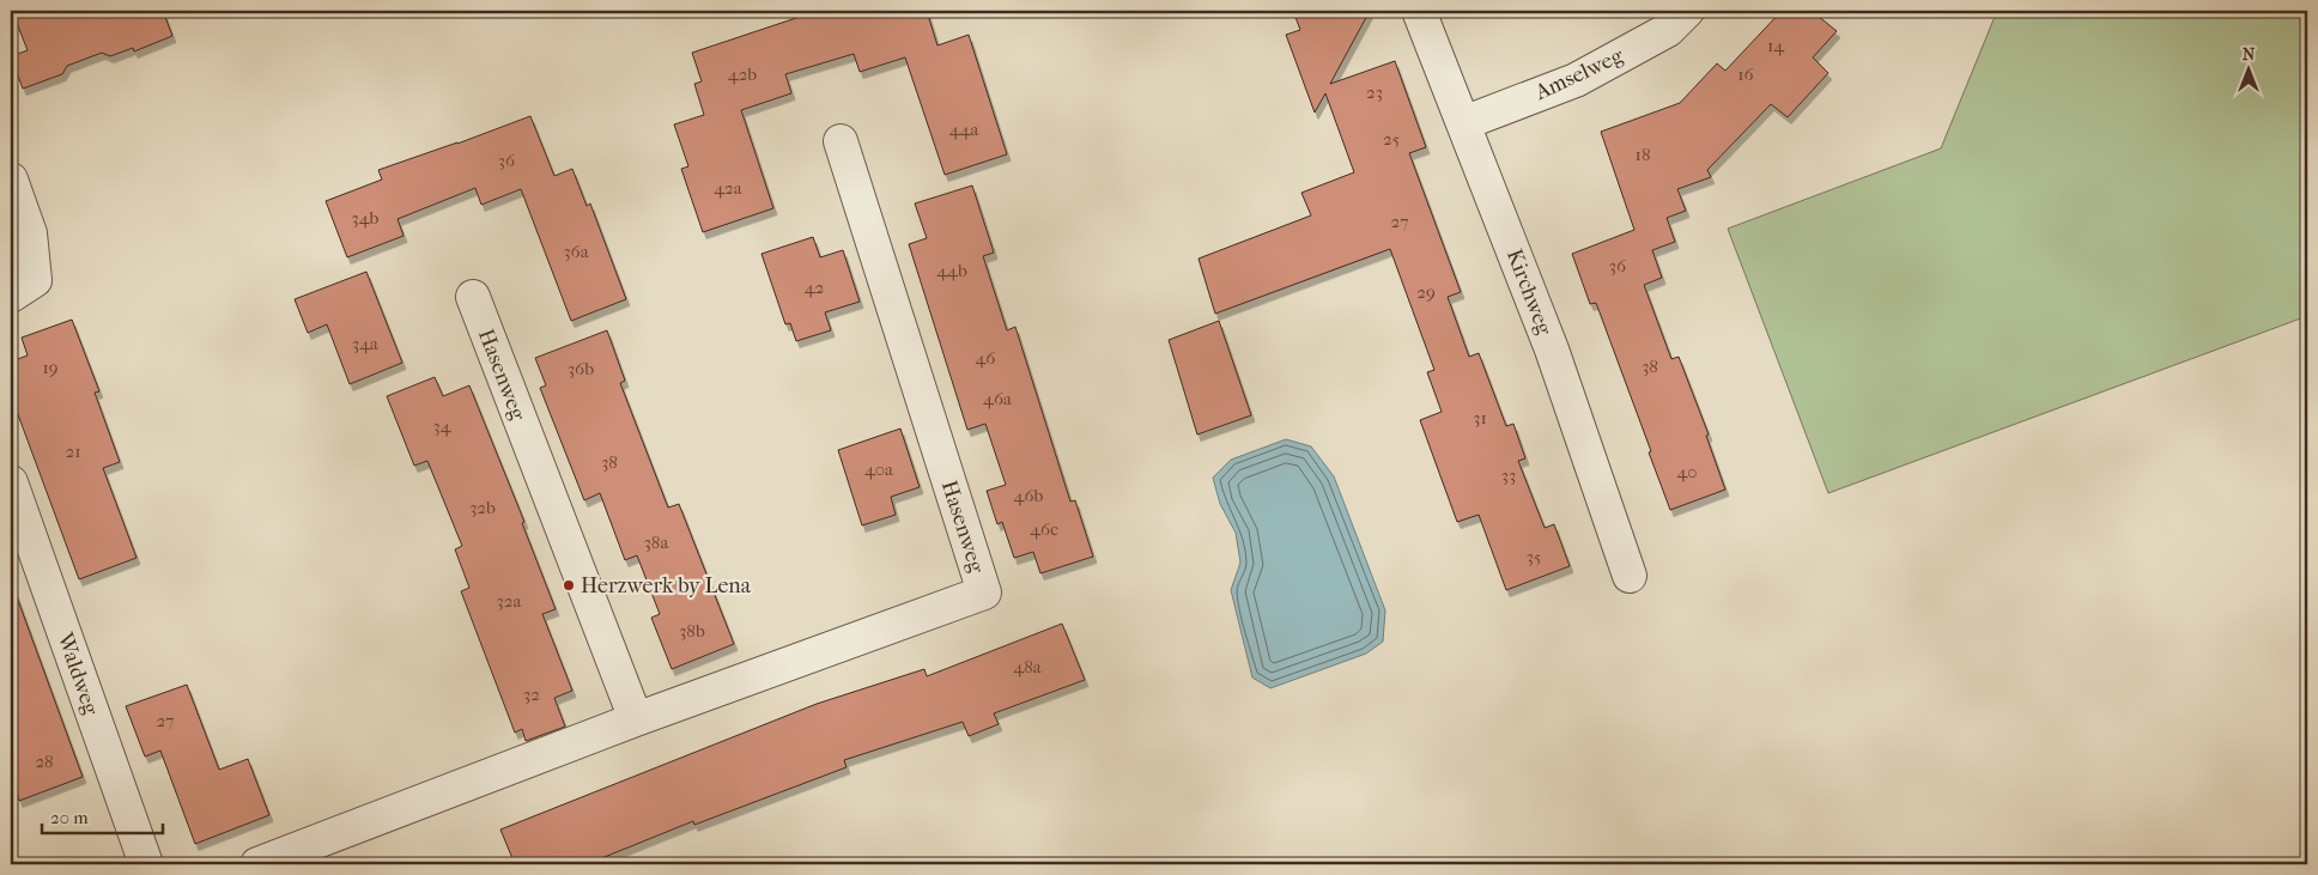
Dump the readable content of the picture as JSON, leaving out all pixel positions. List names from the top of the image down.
{
  "streets": {
    "street": [
      "Amselweg",
      "Kirchweg",
      "Hasenweg",
      "Waldweg"
    ]
  },
  "crossings": [
    ["Amselweg", "Kirchweg"]
  ],
  "places": ["Herzwerk by Lena"],
  "house_numbers": [
    "14",
    "42b",
    "16",
    "23",
    "44a",
    "25",
    "18",
    "36",
    "42a",
    "34b",
    "27",
    "36a",
    "36",
    "44b",
    "42",
    "29",
    "34a",
    "46",
    "38",
    "19",
    "36b",
    "46a",
    "31",
    "34",
    "21",
    "38",
    "40a",
    "40",
    "33",
    "46b",
    "32b",
    "46c",
    "38a",
    "35",
    "32a",
    "38b",
    "48a",
    "32",
    "27",
    "28"
  ],
  "scale_bar": "20 m",
  "north": "top"
}
